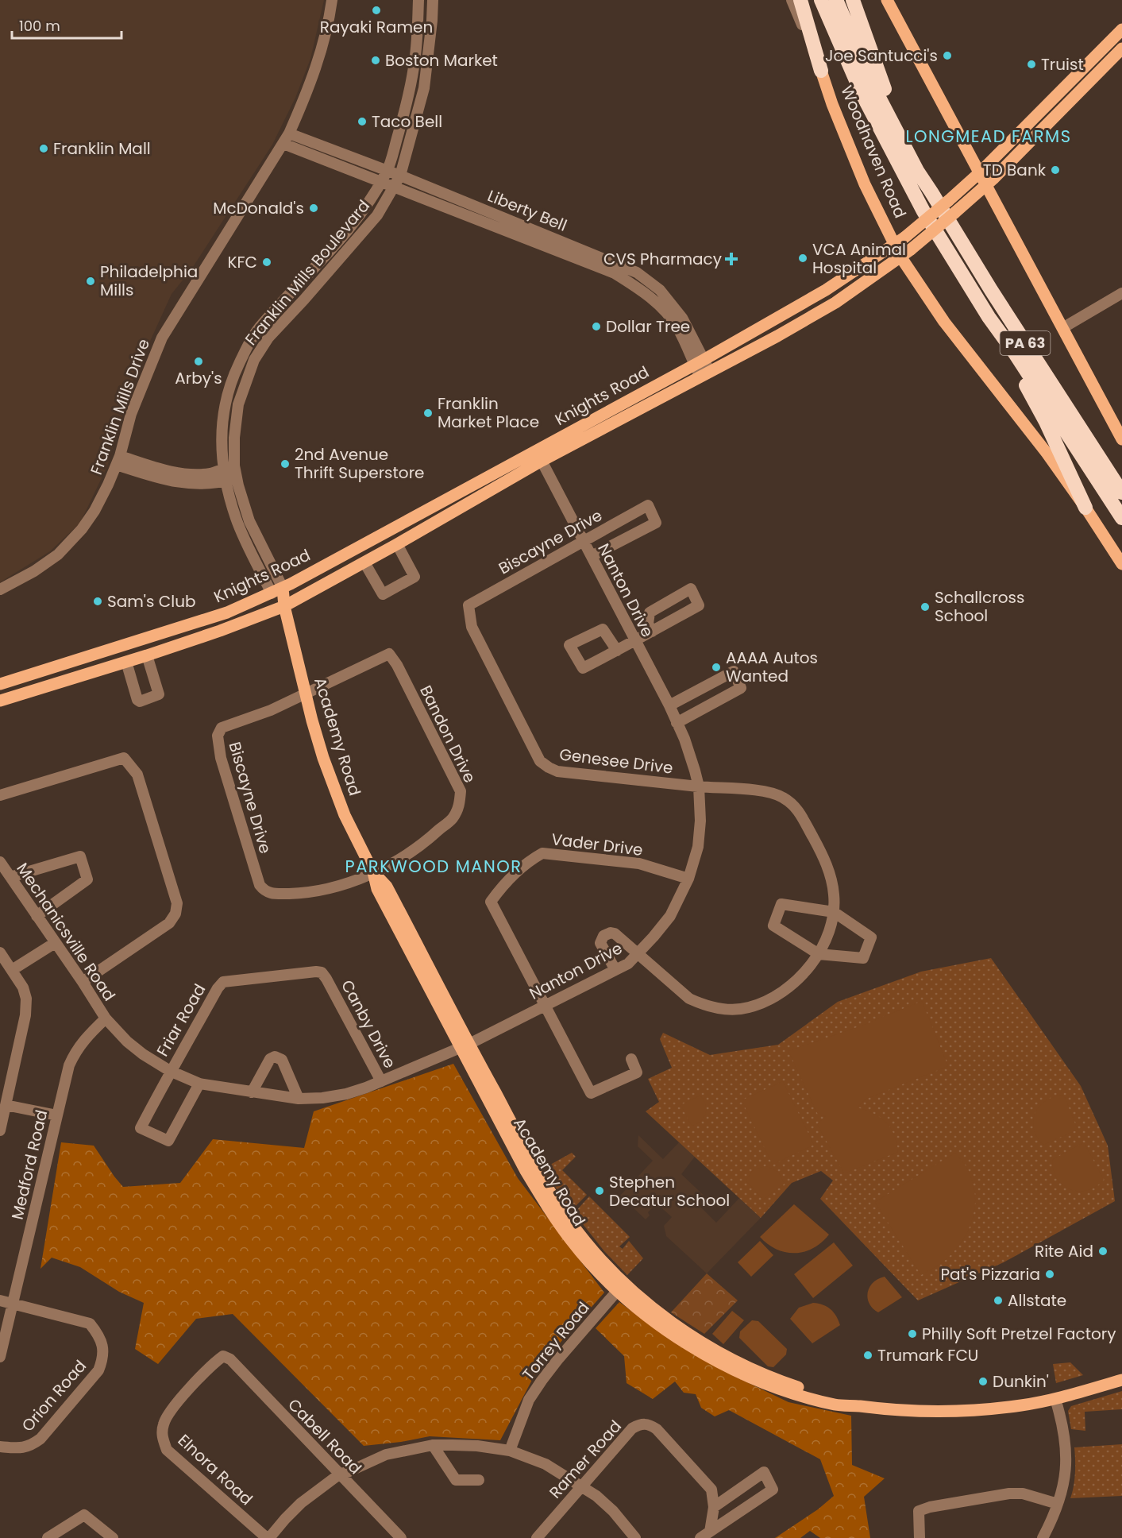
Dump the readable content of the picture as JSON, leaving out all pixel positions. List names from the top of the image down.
{
  "streets": {
    "highway": ["Woodhaven Road", "PA 63"],
    "main road": ["Knights Road", "Academy Road"],
    "street": [
      "Liberty Bell",
      "Franklin Mills Boulevard",
      "Franklin Mills Drive",
      "Biscayne Drive",
      "Nanton Drive",
      "Bandon Drive",
      "Genesee Drive",
      "Vader Drive",
      "Mechanicsville Road",
      "Friar Road",
      "Canby Drive",
      "Medford Road",
      "Torrey Road",
      "Orion Road",
      "Cabell Road",
      "Ramer Road",
      "Elnora Road"
    ]
  },
  "crossings": [
    ["Woodhaven Road", "Knights Road"],
    ["Liberty Bell", "Franklin Mills Boulevard"],
    ["Liberty Bell", "Knights Road"],
    ["Liberty Bell", "Franklin Mills Drive"],
    ["Franklin Mills Boulevard", "Knights Road"],
    ["Knights Road", "Nanton Drive"],
    ["Knights Road", "Academy Road"],
    ["Biscayne Drive", "Nanton Drive"],
    ["Biscayne Drive", "Bandon Drive"],
    ["Biscayne Drive", "Academy Road"],
    ["Biscayne Drive", "Genesee Drive"],
    ["Nanton Drive", "Academy Road"],
    ["Nanton Drive", "Genesee Drive"],
    ["Nanton Drive", "Vader Drive"],
    ["Nanton Drive", "Mechanicsville Road"],
    ["Nanton Drive", "Friar Road"],
    ["Nanton Drive", "Canby Drive"],
    ["Nanton Drive", "Medford Road"],
    ["Bandon Drive", "Academy Road"],
    ["Academy Road", "Torrey Road"],
    ["Mechanicsville Road", "Medford Road"],
    ["Friar Road", "Canby Drive"],
    ["Medford Road", "Orion Road"],
    ["Cabell Road", "Elnora Road"]
  ],
  "districts": ["LONGMEAD FARMS", "PARKWOOD MANOR"],
  "places": {
    "other": [
      "Rayaki Ramen",
      "Joe Santucci's",
      "Boston Market",
      "Truist",
      "Taco Bell",
      "Franklin Mall",
      "TD Bank",
      "McDonald's",
      "VCA Animal Hospital",
      "KFC",
      "Philadelphia Mills",
      "Dollar Tree",
      "Arby's",
      "Franklin Market Place",
      "2nd Avenue Thrift Superstore",
      "Sam's Club",
      "Schallcross School",
      "AAAA Autos Wanted",
      "Stephen Decatur School",
      "Rite Aid",
      "Pat's Pizzaria",
      "Allstate",
      "Philly Soft Pretzel Factory",
      "Trumark FCU",
      "Dunkin'"
    ],
    "health": ["CVS Pharmacy"]
  },
  "scale_bar": "100 m"
}
